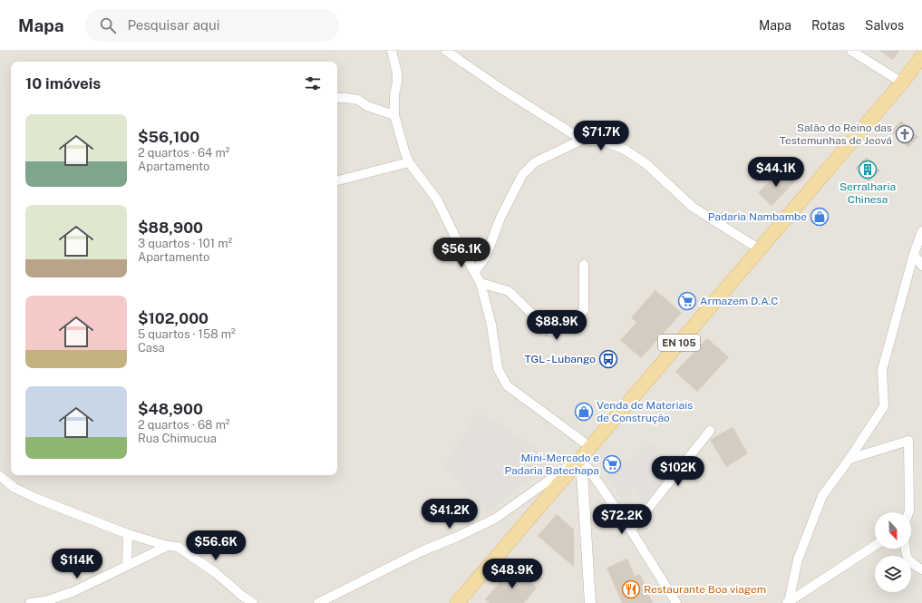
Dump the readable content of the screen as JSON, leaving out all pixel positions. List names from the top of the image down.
{
  "streets": {
    "main road": ["EN 105"]
  },
  "places": {
    "church": ["Salão do Reino das Testemunhas de Jeová"],
    "building": ["Serralharia Chinesa"],
    "shop": ["Padaria Nambambe", "Venda de Materiais de Construção"],
    "supermarket": ["Armazem D.A.C", "Mini-Mercado e Padaria Batechapa"],
    "bus stop": ["TGL - Lubango"],
    "restaurant": ["Restaurante Boa viagem"]
  },
  "north": "bottom",
  "page": {
    "header": "Mapa",
    "search": "Pesquisar aqui",
    "nav": ["Mapa", "Rotas", "Salvos"],
    "heading": "10 imóveis",
    "list": [
      {
        "name": "$56,100",
        "note": "2 quartos · 64 m² · Apartamento"
      },
      {
        "name": "$88,900",
        "note": "3 quartos · 101 m² · Apartamento"
      },
      {
        "name": "$102,000",
        "note": "5 quartos · 158 m² · Casa"
      },
      {
        "name": "$48,900",
        "note": "2 quartos · 68 m² · Rua Chimucua"
      }
    ],
    "price": [
      "$71.7K",
      "$44.1K",
      "$56.1K",
      "$88.9K",
      "$102K",
      "$41.2K",
      "$72.2K",
      "$56.6K",
      "$114K",
      "$48.9K"
    ]
  }
}
